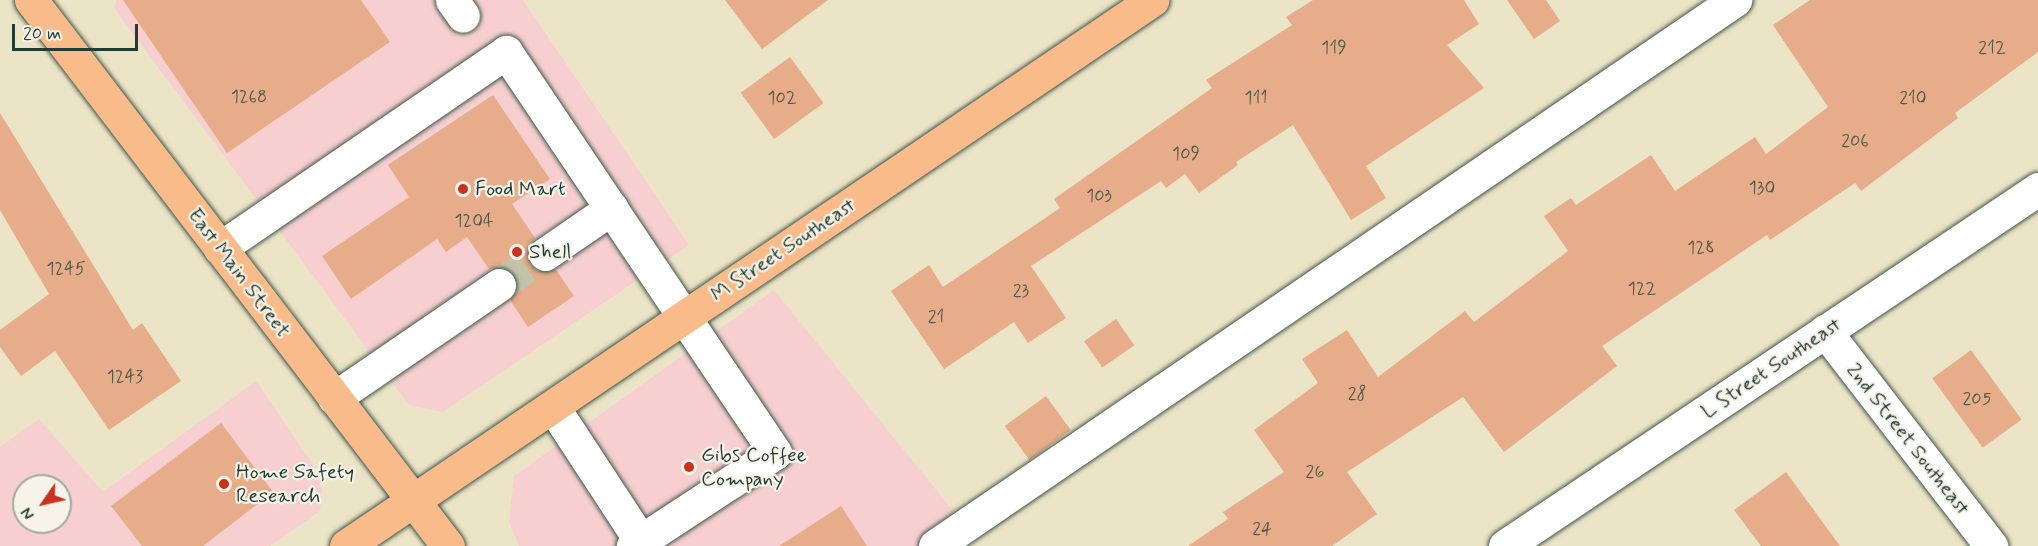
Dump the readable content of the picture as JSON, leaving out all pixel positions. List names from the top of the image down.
{
  "streets": {
    "main road": ["M Street Southeast", "East Main Street"],
    "street": ["L Street Southeast", "2nd Street Southeast"]
  },
  "crossings": [
    ["M Street Southeast", "East Main Street"],
    ["L Street Southeast", "2nd Street Southeast"]
  ],
  "places": [
    "Food Mart",
    "Shell",
    "Gibs Coffee Company",
    "Home Safety Research"
  ],
  "house_numbers": [
    "119",
    "212",
    "1268",
    "102",
    "111",
    "210",
    "206",
    "109",
    "130",
    "103",
    "1204",
    "128",
    "1245",
    "122",
    "23",
    "21",
    "1243",
    "28",
    "205",
    "26",
    "24"
  ],
  "scale_bar": "20 m",
  "north": "bottom left"
}
